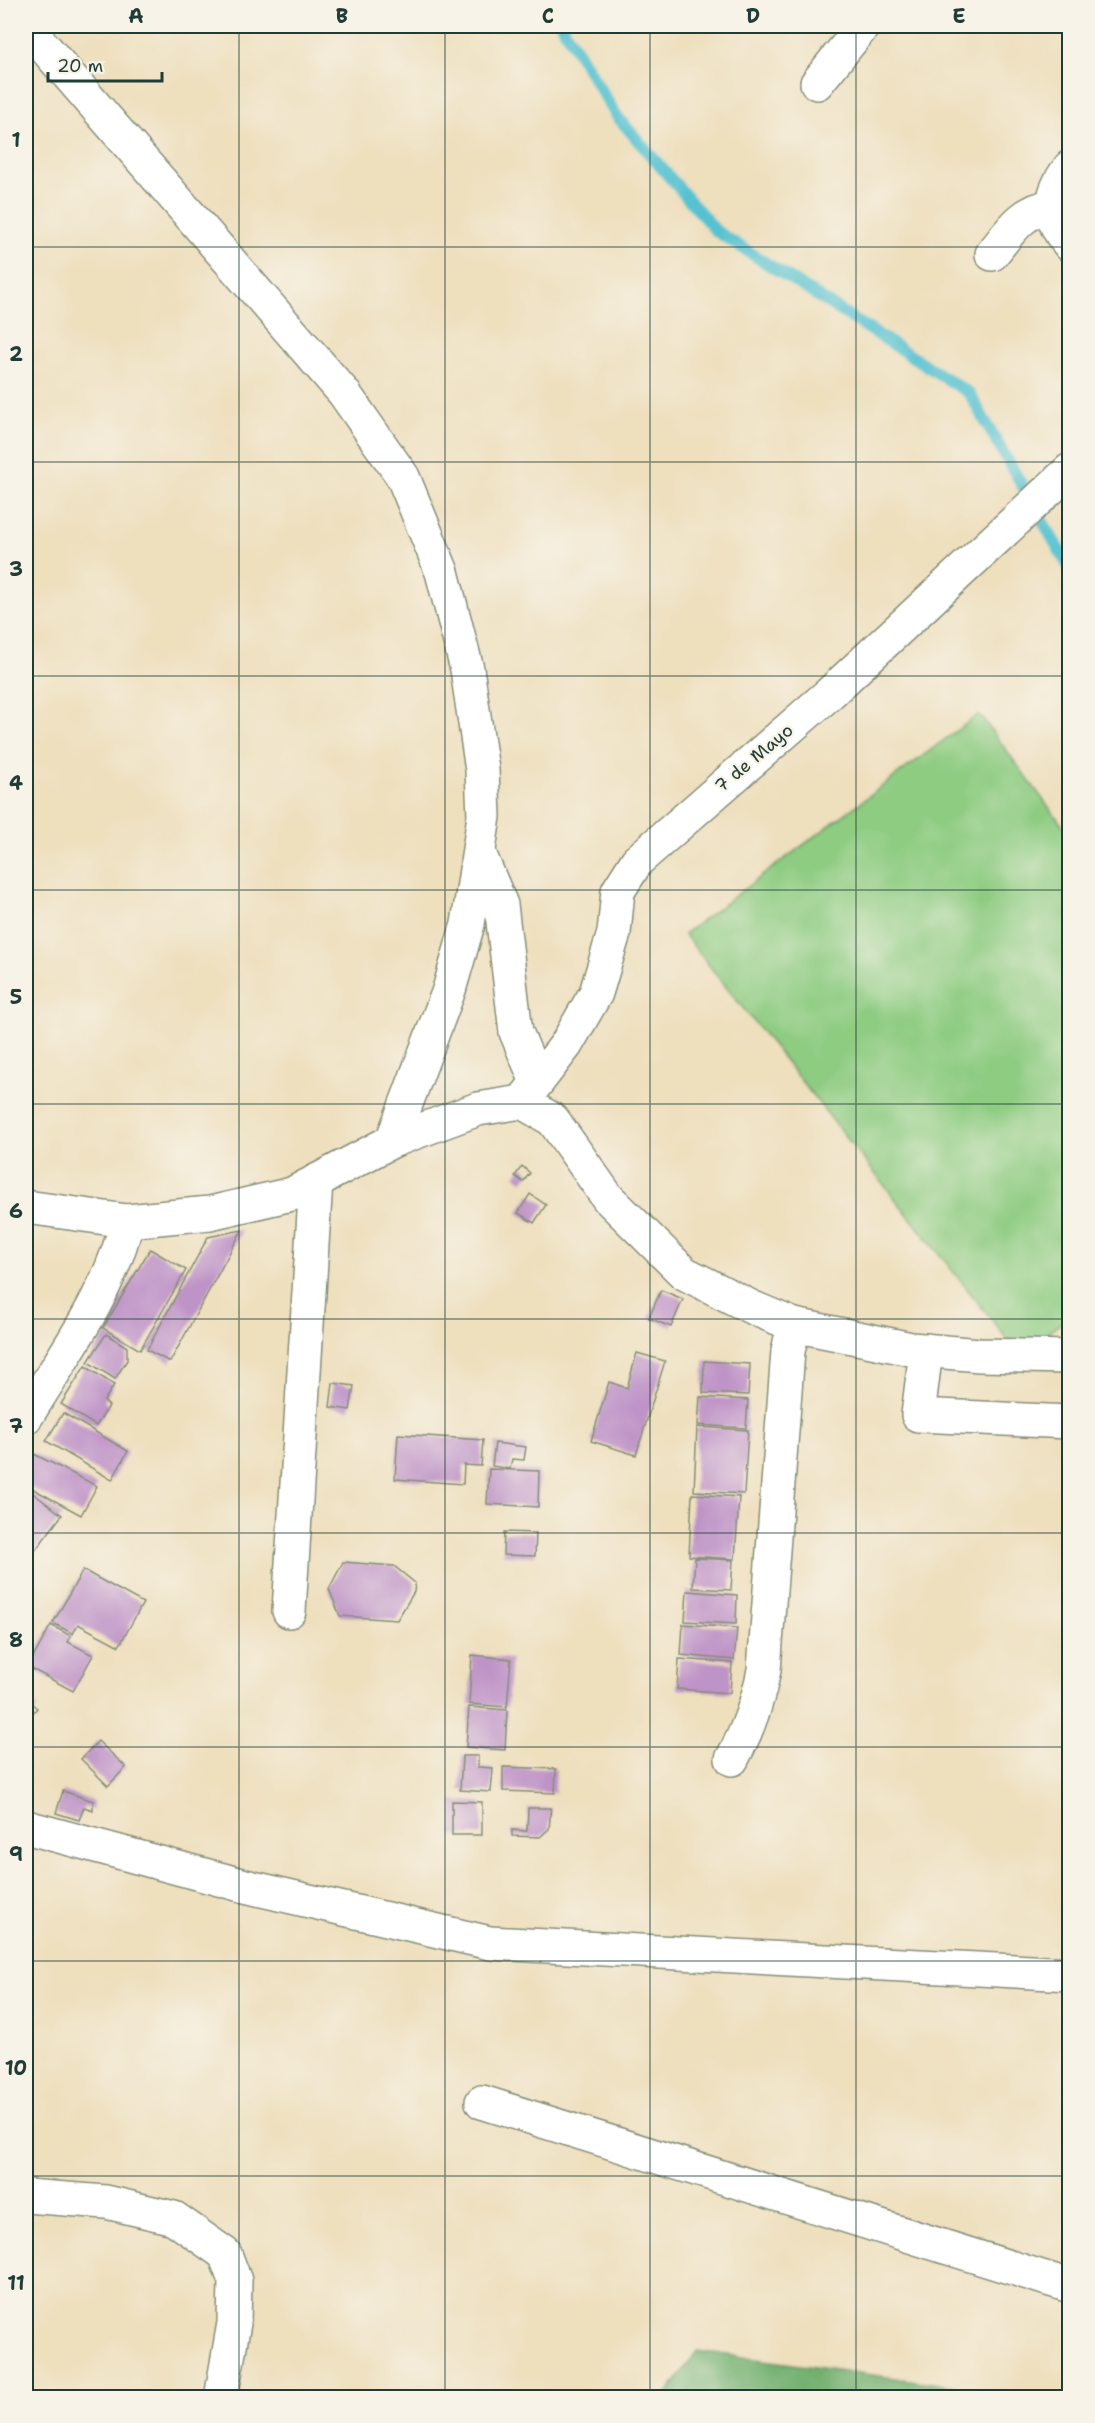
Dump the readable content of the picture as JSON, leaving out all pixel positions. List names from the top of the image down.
{
  "streets": {
    "street": ["7 de Mayo"]
  },
  "scale_bar": "20 m",
  "grid": {
    "columns": [
      "A",
      "B",
      "C",
      "D",
      "E"
    ],
    "rows": [
      "1",
      "2",
      "3",
      "4",
      "5",
      "6",
      "7",
      "8",
      "9",
      "10",
      "11"
    ]
  }
}
